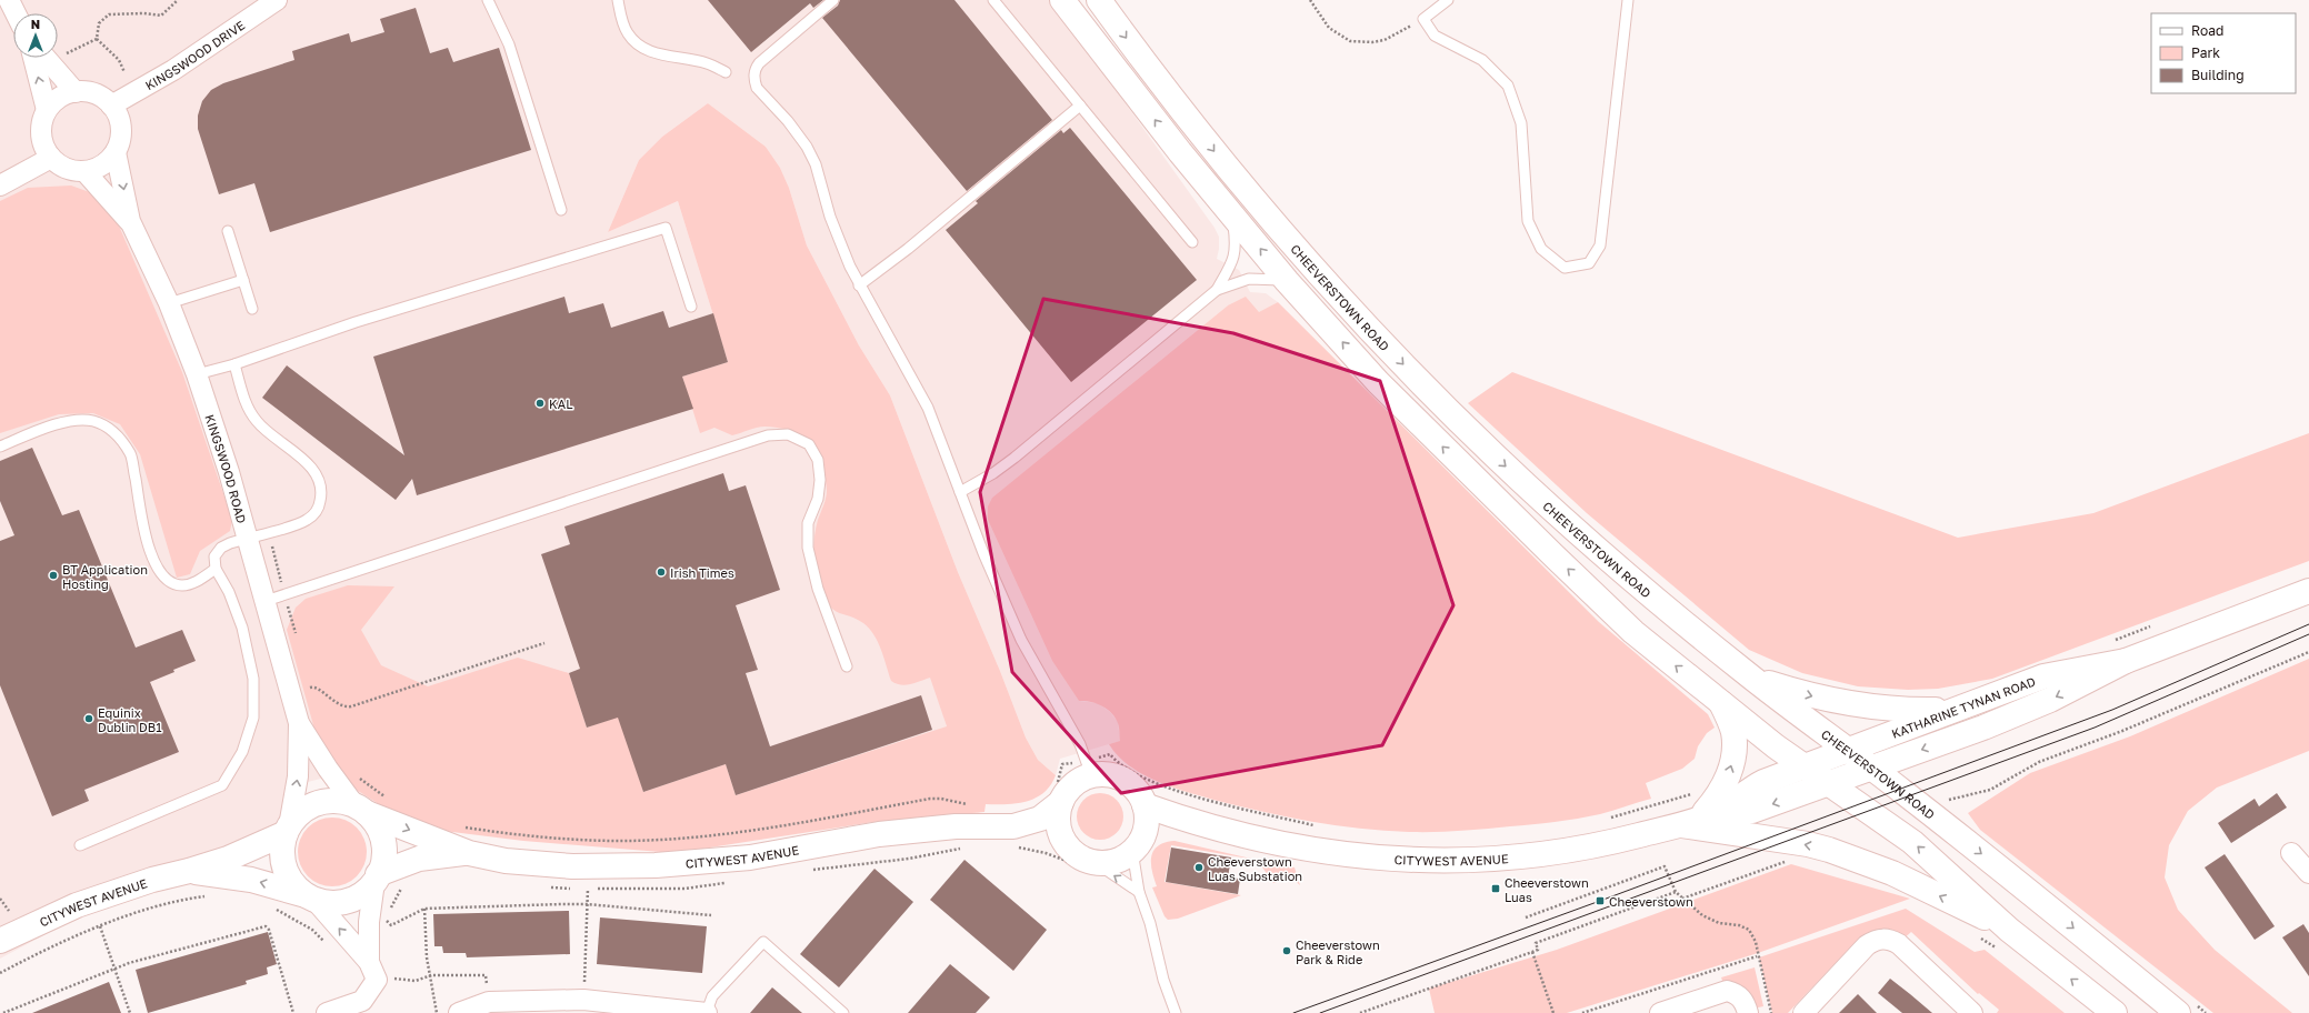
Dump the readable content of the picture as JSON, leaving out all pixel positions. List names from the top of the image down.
{
  "streets": {
    "main road": ["CHEEVERSTOWN ROAD", "KATHARINE TYNAN ROAD", "CITYWEST AVENUE"],
    "street": ["KINGSWOOD DRIVE", "KINGSWOOD ROAD"]
  },
  "crossings": [
    ["KINGSWOOD DRIVE", "KINGSWOOD ROAD"],
    ["CHEEVERSTOWN ROAD", "KATHARINE TYNAN ROAD"],
    ["CHEEVERSTOWN ROAD", "CITYWEST AVENUE"],
    ["KINGSWOOD ROAD", "CITYWEST AVENUE"],
    ["KATHARINE TYNAN ROAD", "CITYWEST AVENUE"]
  ],
  "places": {
    "other": [
      "KAL",
      "Irish Times",
      "BT Application Hosting",
      "Equinix Dublin DB1",
      "Cheeverstown Luas Substation",
      "Cheeverstown Park & Ride"
    ],
    "transit": ["Cheeverstown Luas", "Cheeverstown"]
  },
  "legend": ["Road", "Park", "Building"],
  "north": "top"
}
